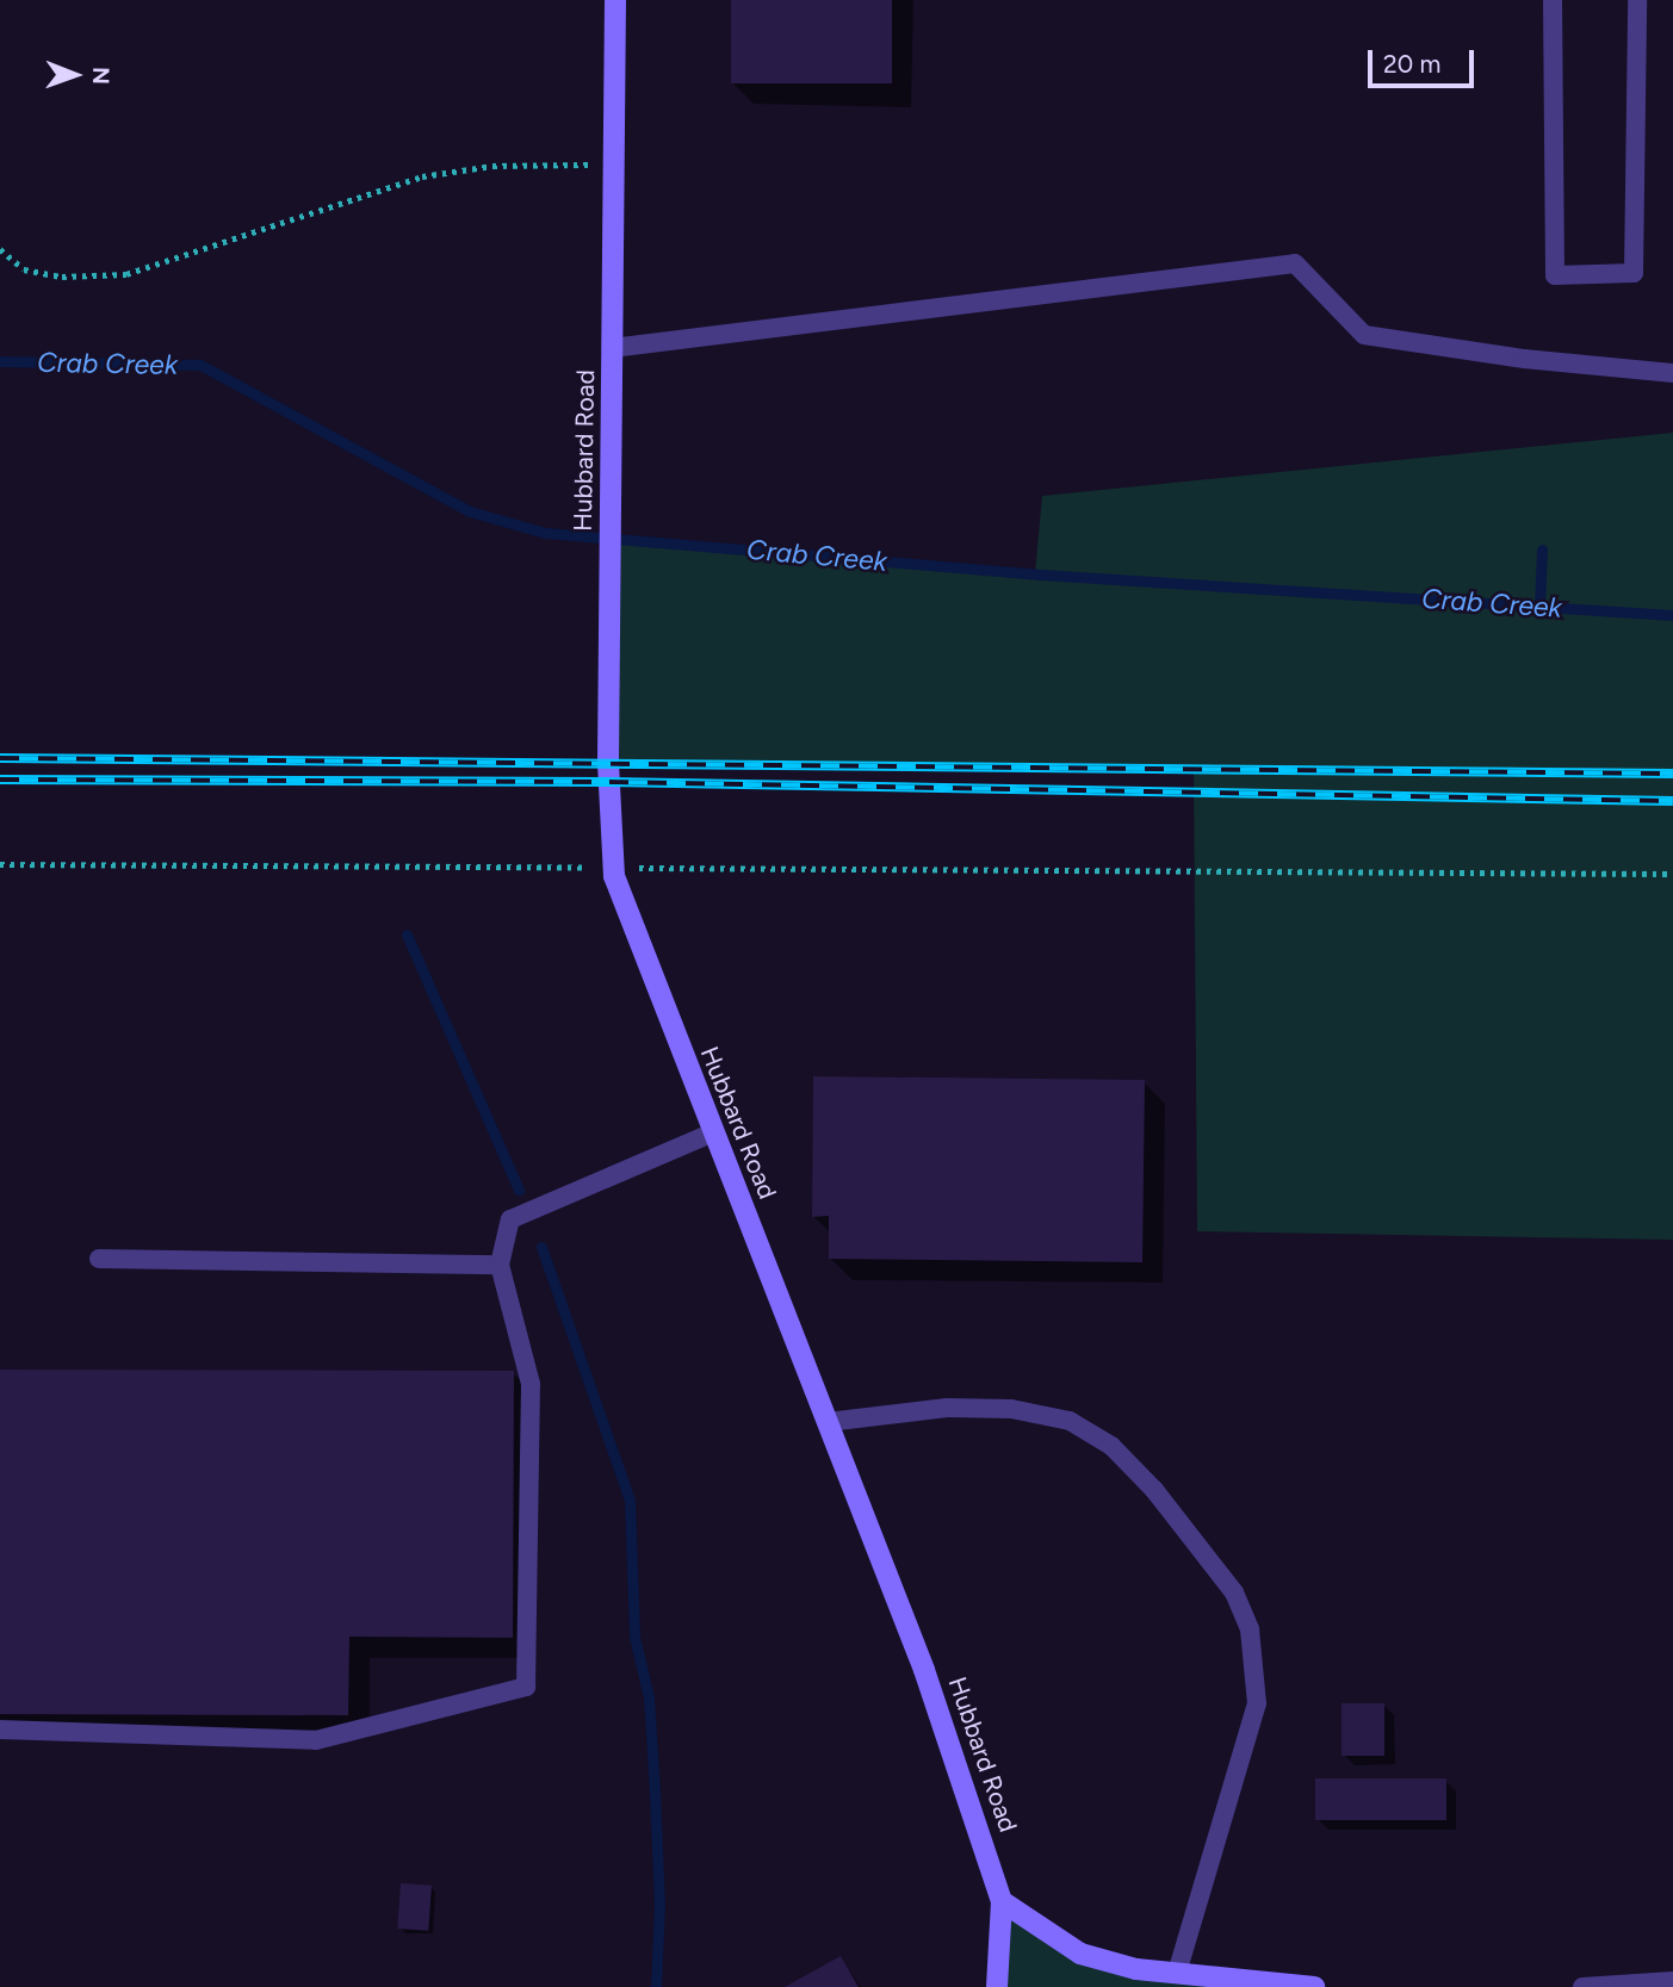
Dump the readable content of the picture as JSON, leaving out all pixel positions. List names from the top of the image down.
{
  "streets": {
    "street": ["Hubbard Road"]
  },
  "water": ["Crab Creek"],
  "scale_bar": "20 m",
  "north": "right"
}
